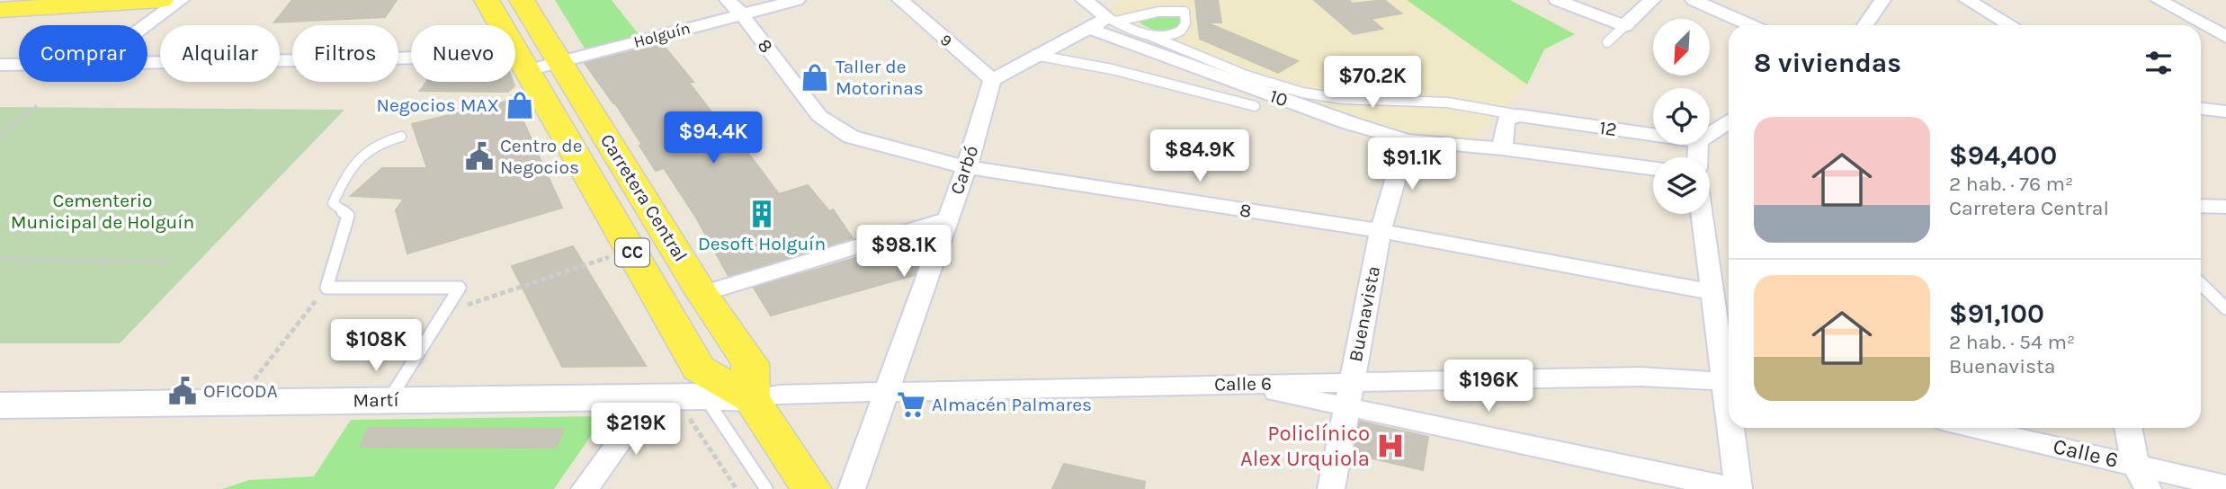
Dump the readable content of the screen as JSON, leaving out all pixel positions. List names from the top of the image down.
{
  "streets": {
    "main road": ["Carretera Central", "CC", "Martí"],
    "street": [
      "Holguín",
      "9",
      "8",
      "10",
      "12",
      "Carbó",
      "Buenavista",
      "Calle 6"
    ]
  },
  "crossings": [
    ["Holguín", "8"],
    ["Holguín", "Carretera Central"],
    ["9", "Carbó"],
    ["8", "Carbó"],
    ["8", "Buenavista"],
    ["10", "Buenavista"],
    ["Carbó", "Calle 6"],
    ["Carretera Central", "Calle 6"],
    ["Carretera Central", "Martí"],
    ["Buenavista", "Calle 6"],
    ["Calle 6", "Martí"]
  ],
  "parks": ["Cementerio Municipal de Holguín"],
  "places": {
    "shop": ["Taller de Motorinas", "Negocios MAX"],
    "public building": ["Centro de Negocios", "OFICODA"],
    "building": ["Desoft Holguín"],
    "supermarket": ["Almacén Palmares"],
    "hospital": ["Policlínico Alex Urquiola"]
  },
  "north": "bottom left",
  "page": {
    "chip": [
      "Comprar",
      "Alquilar",
      "Filtros",
      "Nuevo"
    ],
    "heading": "8 viviendas",
    "price": [
      "$70.2K",
      "$94.4K",
      "$84.9K",
      "$91.1K",
      "$98.1K",
      "$108K",
      "$196K",
      "$219K"
    ],
    "list": [
      {
        "name": "$94,400",
        "note": "2 hab. · 76 m² · Carretera Central"
      },
      {
        "name": "$91,100",
        "note": "2 hab. · 54 m² · Buenavista"
      }
    ]
  }
}
